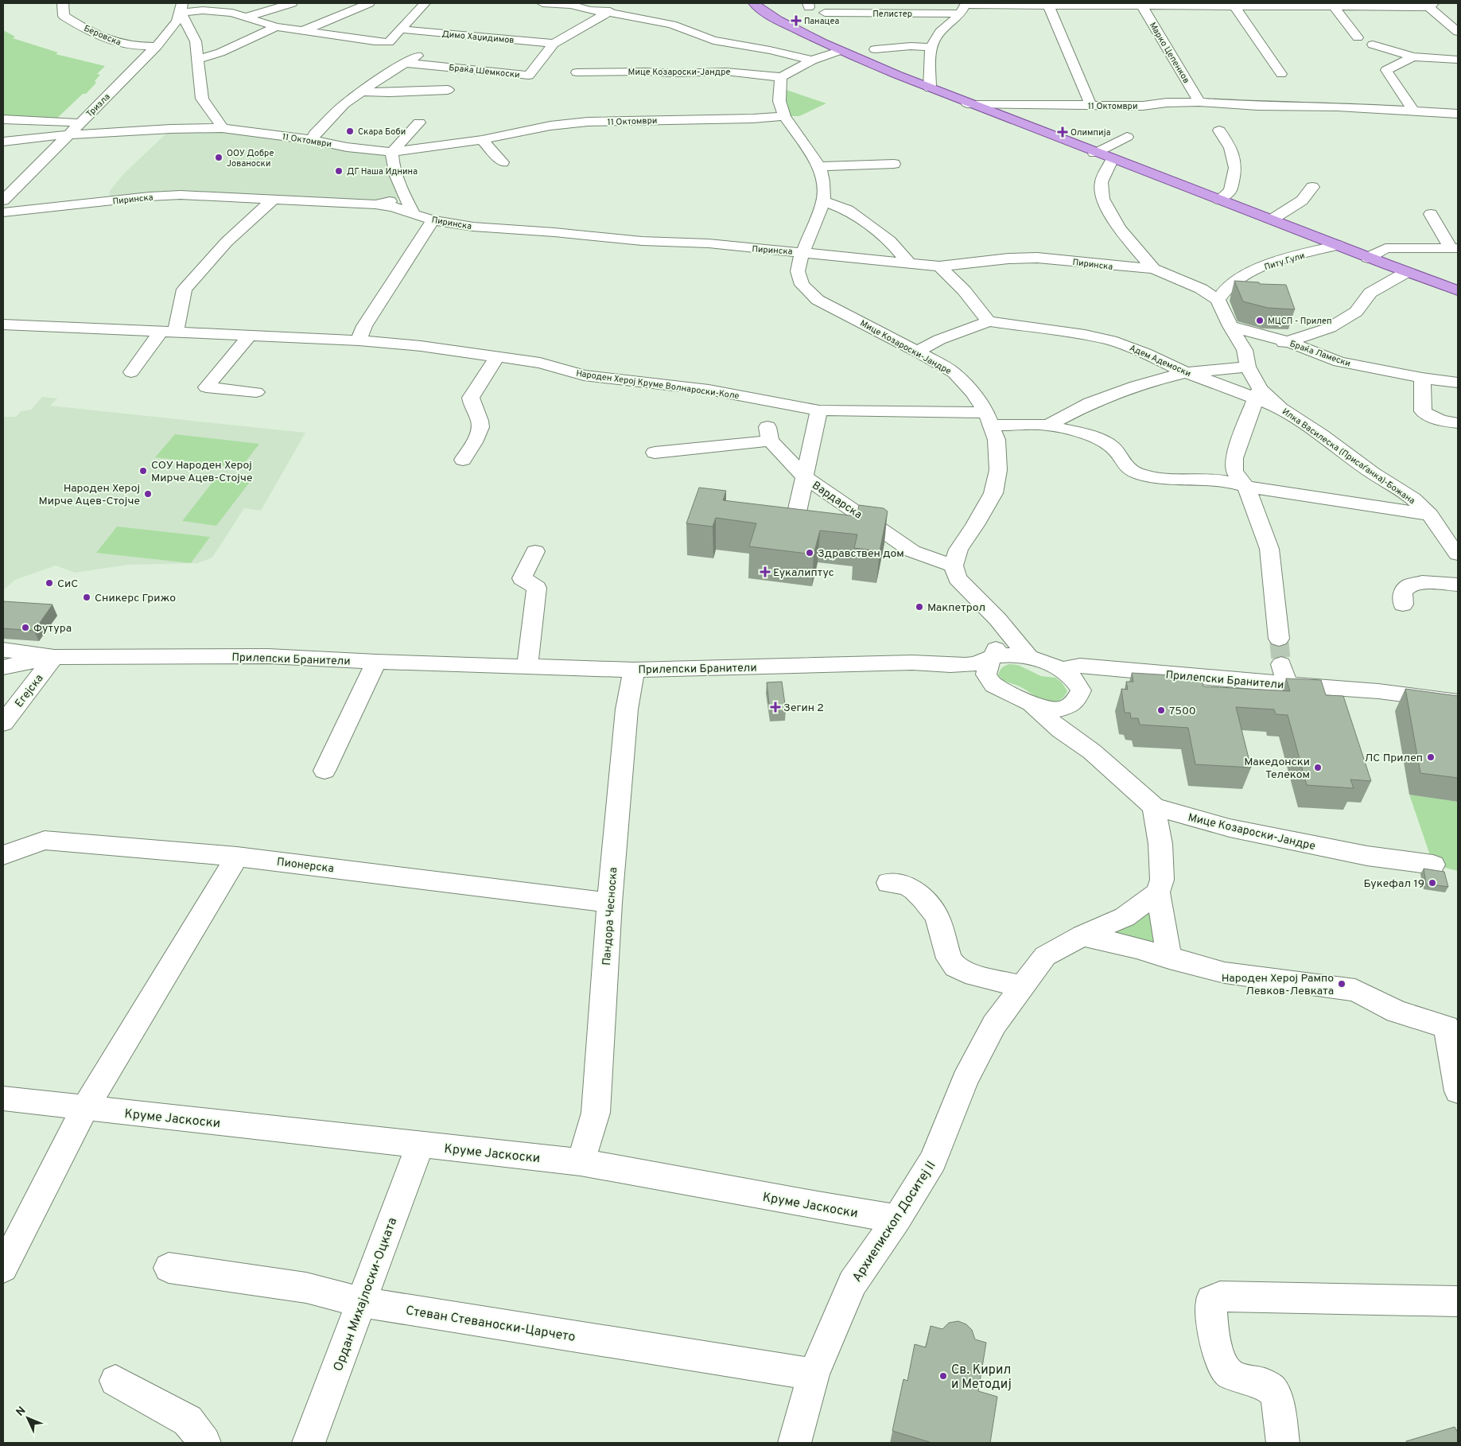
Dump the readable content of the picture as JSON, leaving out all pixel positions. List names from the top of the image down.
{
  "streets": {
    "street": [
      "Пелистер",
      "Беровска",
      "Димо Хаџидимов",
      "Марко Цепенков",
      "Браќа Шемкоски",
      "Мице Козароски-Јандре",
      "Тризла",
      "11 Октомври",
      "Пиринска",
      "Питу Гули",
      "Браќа Ламески",
      "Адем Адемоски",
      "Народен Херој Круме Волнароски-Коле",
      "Илка Василеска (Присаѓанка)-Божана",
      "Вардарска",
      "Прилепски Бранители",
      "Егејска",
      "Пионерска",
      "Пандора Чесноска",
      "Круме Јаскоски",
      "Архиепископ Доситеј II",
      "Ордан Михајлоски-Оцката",
      "Стеван Стеваноски-Царчето"
    ]
  },
  "crossings": [
    ["Пелистер", "Марко Цепенков"],
    ["Беровска", "Тризла"],
    ["Димо Хаџидимов", "Браќа Шемкоски"],
    ["Марко Цепенков", "11 Октомври"],
    ["Мице Козароски-Јандре", "11 Октомври"],
    ["Мице Козароски-Јандре", "Пиринска"],
    ["Мице Козароски-Јандре", "Адем Адемоски"],
    ["Мице Козароски-Јандре", "Народен Херој Круме Волнароски-Коле"],
    ["Мице Козароски-Јандре", "Вардарска"],
    ["Мице Козароски-Јандре", "Прилепски Бранители"],
    ["Тризла", "11 Октомври"],
    ["Питу Гули", "Илка Василеска (Присаѓанка)-Божана"],
    ["Браќа Ламески", "Илка Василеска (Присаѓанка)-Божана"],
    ["Адем Адемоски", "Илка Василеска (Присаѓанка)-Божана"],
    ["Народен Херој Круме Волнароски-Коле", "Вардарска"],
    ["Прилепски Бранители", "Егејска"],
    ["Прилепски Бранители", "Пандора Чесноска"],
    ["Пионерска", "Пандора Чесноска"],
    ["Пандора Чесноска", "Круме Јаскоски"],
    ["Круме Јаскоски", "Архиепископ Доситеј II"],
    ["Круме Јаскоски", "Ордан Михајлоски-Оцката"],
    ["Архиепископ Доситеј II", "Стеван Стеваноски-Царчето"],
    ["Ордан Михајлоски-Оцката", "Стеван Стеваноски-Царчето"]
  ],
  "places": {
    "health": [
      "Панацеа",
      "Олимпија",
      "Еукалиптус",
      "Зегин 2"
    ],
    "other": [
      "Скара Боби",
      "ООУ Добре Јованоски",
      "ДГ Наша Иднина",
      "МЦСП - Прилеп",
      "СОУ Народен Херој Мирче Ацев-Стојче",
      "Народен Херој Мирче Ацев-Стојче",
      "Здравствен дом",
      "СиС",
      "Сникерс Грижо",
      "Макпетрол",
      "Футура",
      "7500",
      "ЛС Прилеп",
      "Македонски Телеком",
      "Букефал 19",
      "Народен Херој Рампо Левков-Левката",
      "Св. Кирил и Методиј"
    ]
  },
  "north": "top left"
}
